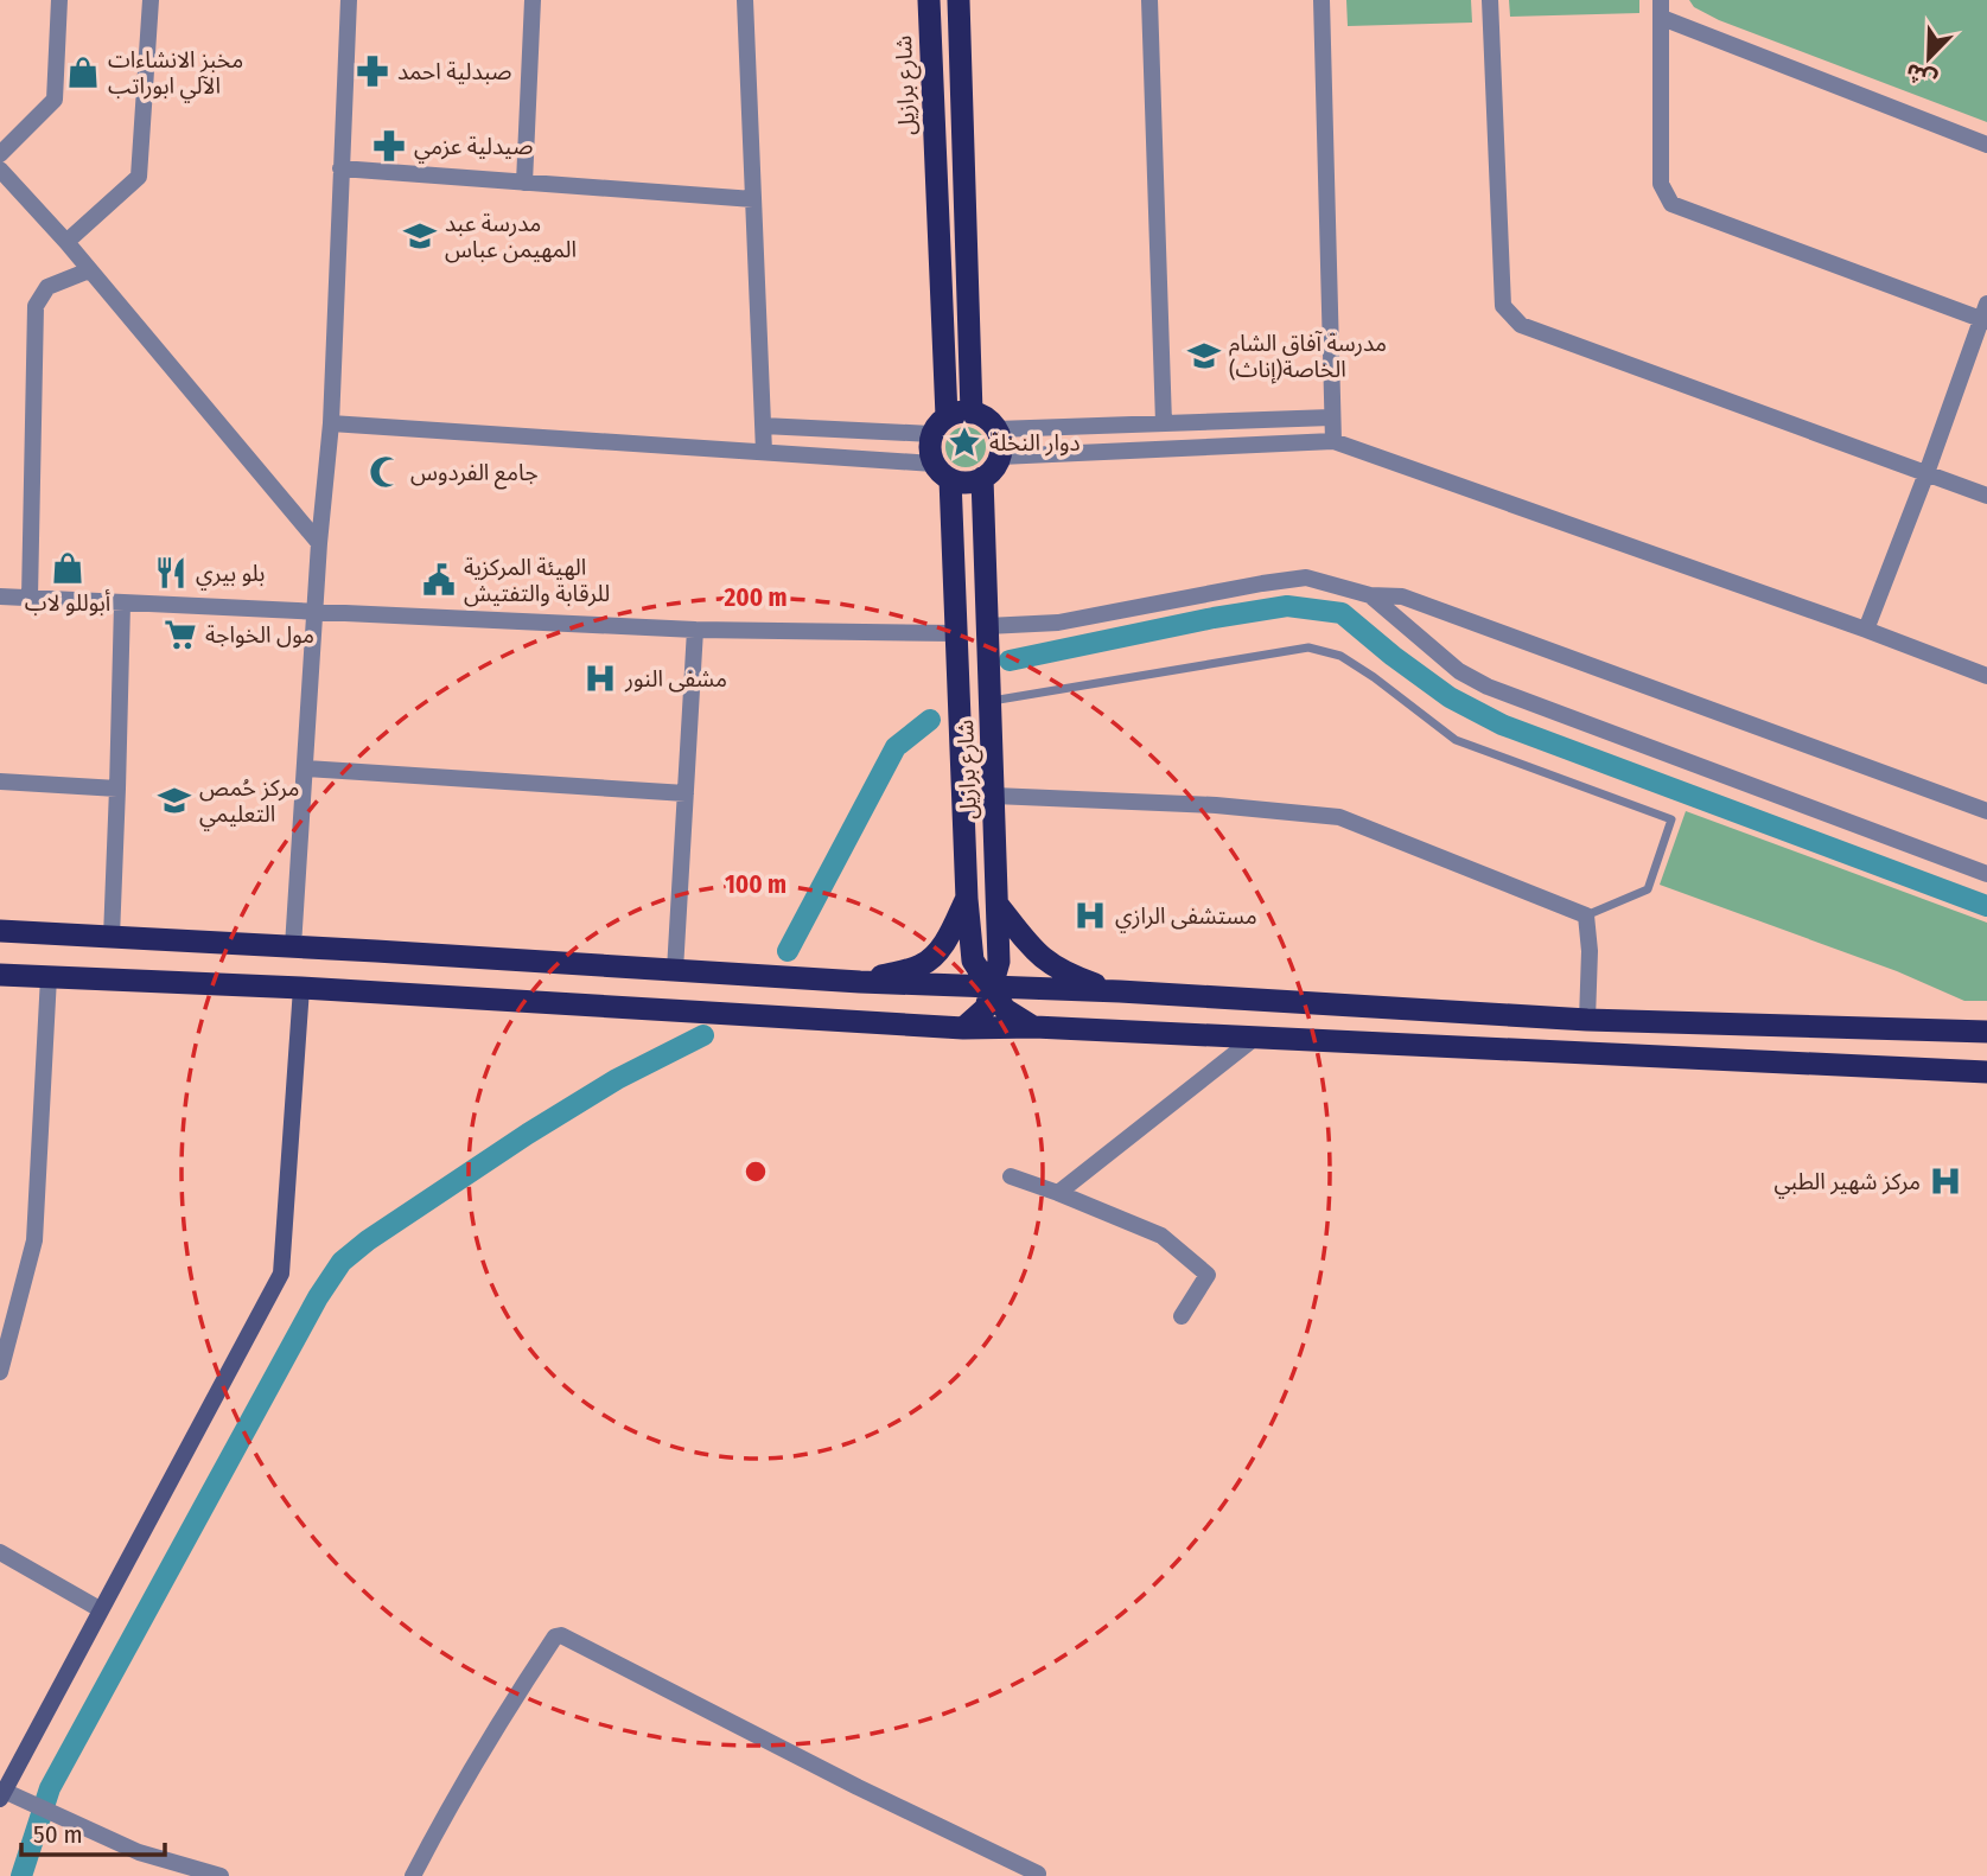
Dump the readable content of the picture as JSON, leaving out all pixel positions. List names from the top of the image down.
{
  "streets": {
    "highway": ["شارع برازيل"]
  },
  "places": {
    "pharmacy": ["صبدلية احمد", "صيدلية عزمي"],
    "shop": ["مخبز الانشاءات الآلي ابوراتب", "أبوللو لاب"],
    "school or university": ["مدرسة عبد المهيمن عباس", "مدرسة آفاق الشام الخاصة(إناث)", "مركز حُمص التعليمي"],
    "place": ["دوار النخلة"],
    "mosque": ["جامع الفردوس"],
    "restaurant": ["بلو بيري"],
    "public building": ["الهيئة المركزية للرقابة والتفتيش"],
    "supermarket": ["مول الخواجة"],
    "hospital": ["مشفى النور", "مستشفى الرازي", "مركز شهير الطبي"]
  },
  "scale_bar": "50 m",
  "north": "bottom left",
  "rings": ["200 m", "100 m"]
}
